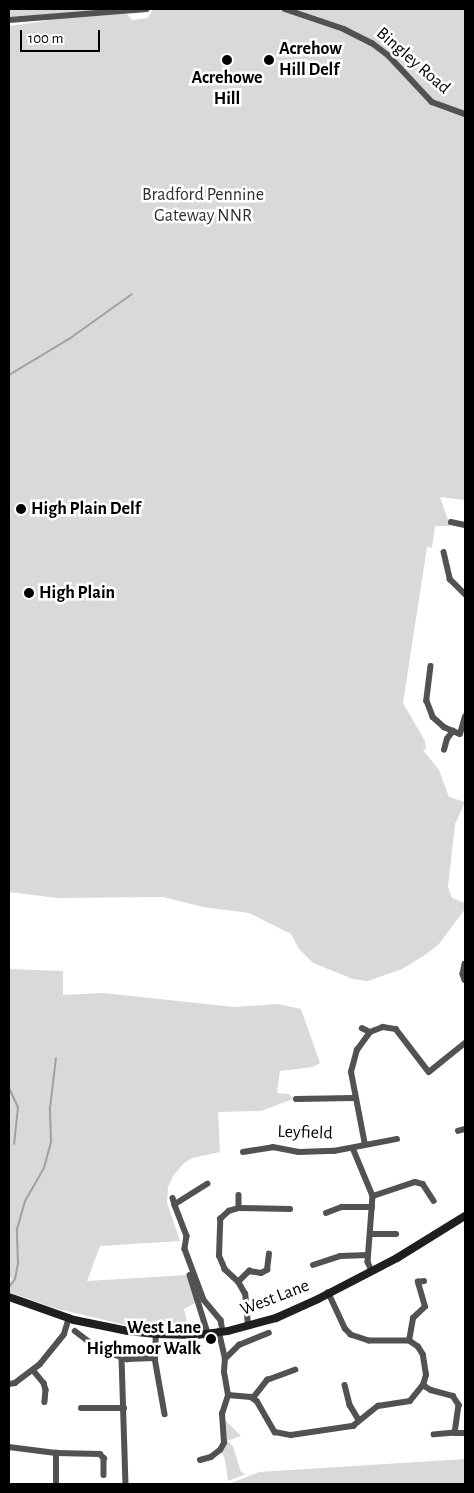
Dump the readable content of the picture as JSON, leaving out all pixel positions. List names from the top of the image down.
{
  "streets": {
    "street": ["Bingley Road", "Leyfield", "West Lane"]
  },
  "parks": ["Bradford Pennine Gateway NNR"],
  "places": [
    "Acrehowe Hill",
    "Acrehow Hill Delf",
    "High Plain Delf",
    "High Plain",
    "West Lane Highmoor Walk"
  ],
  "scale_bar": "100 m"
}
